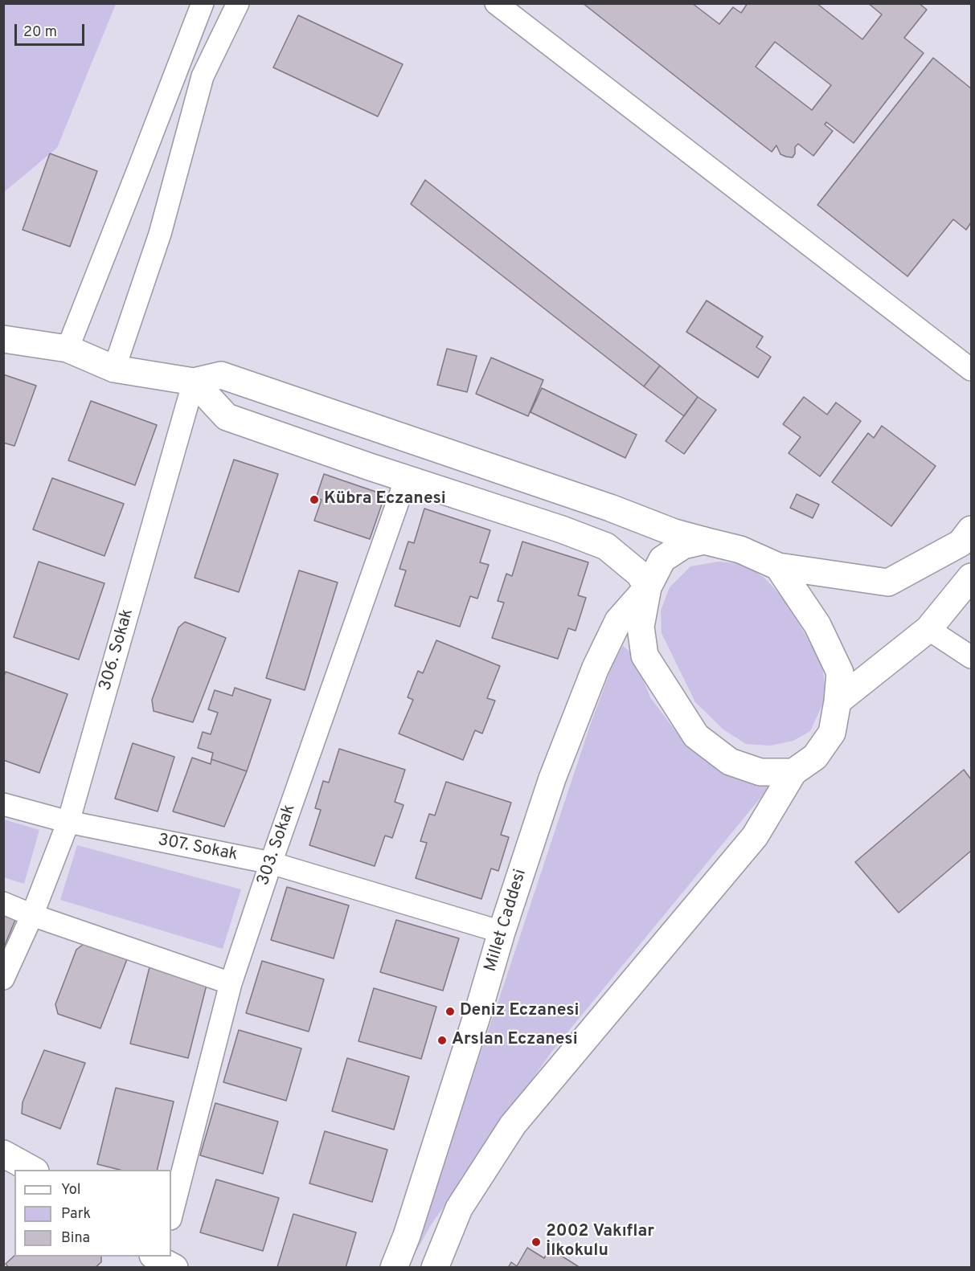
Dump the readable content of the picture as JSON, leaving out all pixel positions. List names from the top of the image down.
{
  "streets": {
    "main road": ["Millet Caddesi"],
    "street": ["306. Sokak", "303. Sokak", "307. Sokak"]
  },
  "crossings": [
    ["306. Sokak", "307. Sokak"],
    ["303. Sokak", "307. Sokak"],
    ["307. Sokak", "Millet Caddesi"]
  ],
  "places": [
    "Kübra Eczanesi",
    "Deniz Eczanesi",
    "Arslan Eczanesi",
    "2002 Vakıflar İlkokulu"
  ],
  "legend": ["Yol", "Park", "Bina"],
  "scale_bar": "20 m"
}
